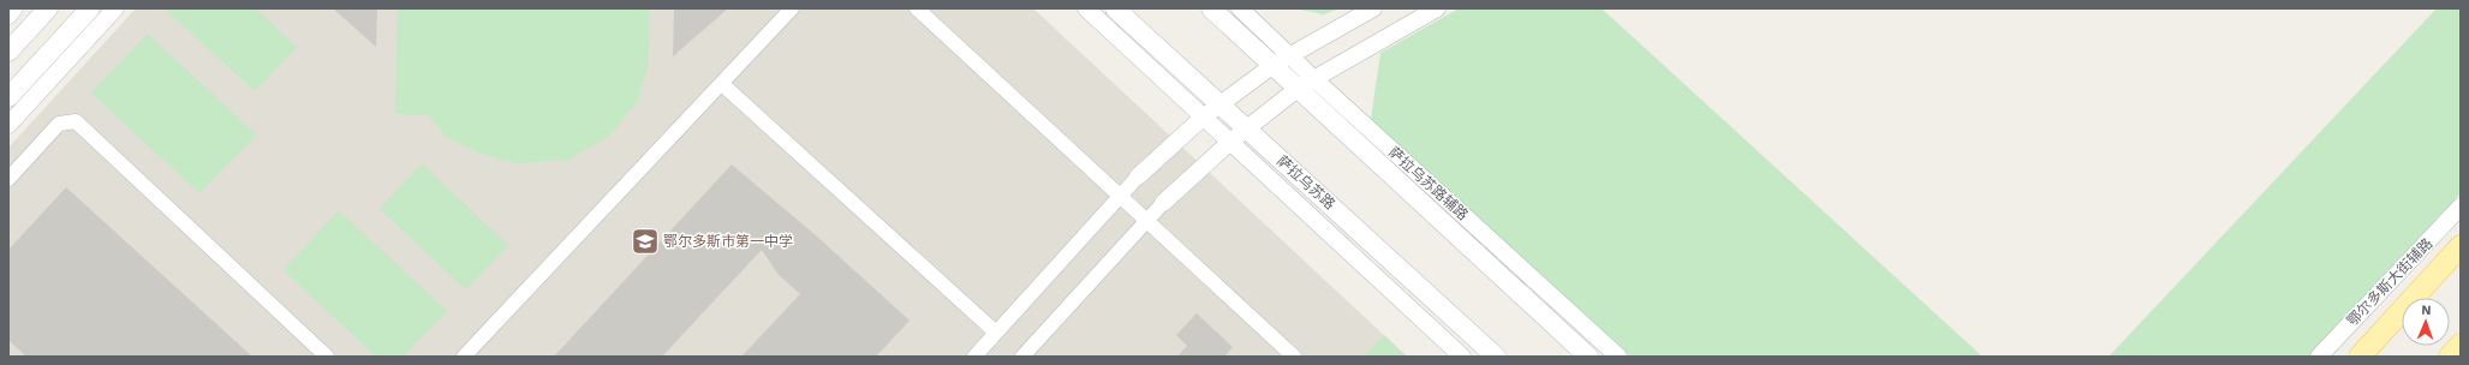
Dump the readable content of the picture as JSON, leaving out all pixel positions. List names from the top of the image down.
{
  "streets": {
    "main road": ["萨拉乌苏路"],
    "street": ["萨拉乌苏路辅路", "鄂尔多斯大街辅路"]
  },
  "places": {
    "school or university": ["鄂尔多斯市第一中学"]
  },
  "north": "top"
}
